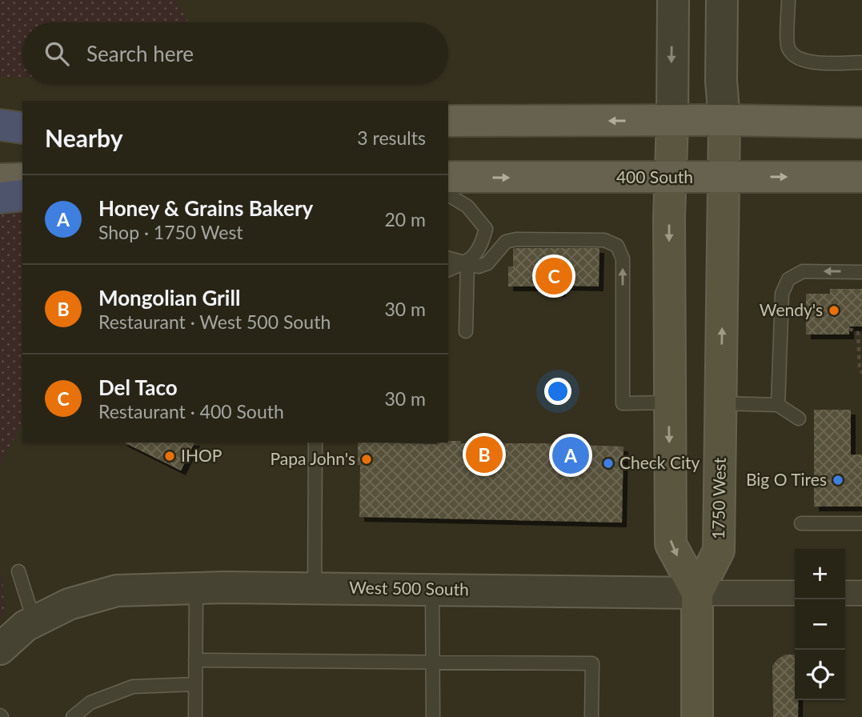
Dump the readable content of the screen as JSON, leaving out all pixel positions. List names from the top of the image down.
{
  "streets": {
    "main road": ["400 South", "1750 West"],
    "street": ["West 500 South"]
  },
  "crossings": [
    ["400 South", "1750 West"],
    ["1750 West", "West 500 South"]
  ],
  "one_way": ["1750 West"],
  "places": [
    "Wendy's",
    "IHOP",
    "Papa John's",
    "Check City",
    "Big O Tires"
  ],
  "page": {
    "search": "Search here",
    "heading": ["Nearby", "3 results"],
    "list": [
      {
        "mark": "A",
        "name": "Honey & Grains Bakery",
        "note": "Shop · 1750 West",
        "value": "20 m"
      },
      {
        "mark": "B",
        "name": "Mongolian Grill",
        "note": "Restaurant · West 500 South",
        "value": "30 m"
      },
      {
        "mark": "C",
        "name": "Del Taco",
        "note": "Restaurant · 400 South",
        "value": "30 m"
      }
    ],
    "pins": ["C", "B", "A"],
    "map_buttons": ["+", "−"]
  }
}
